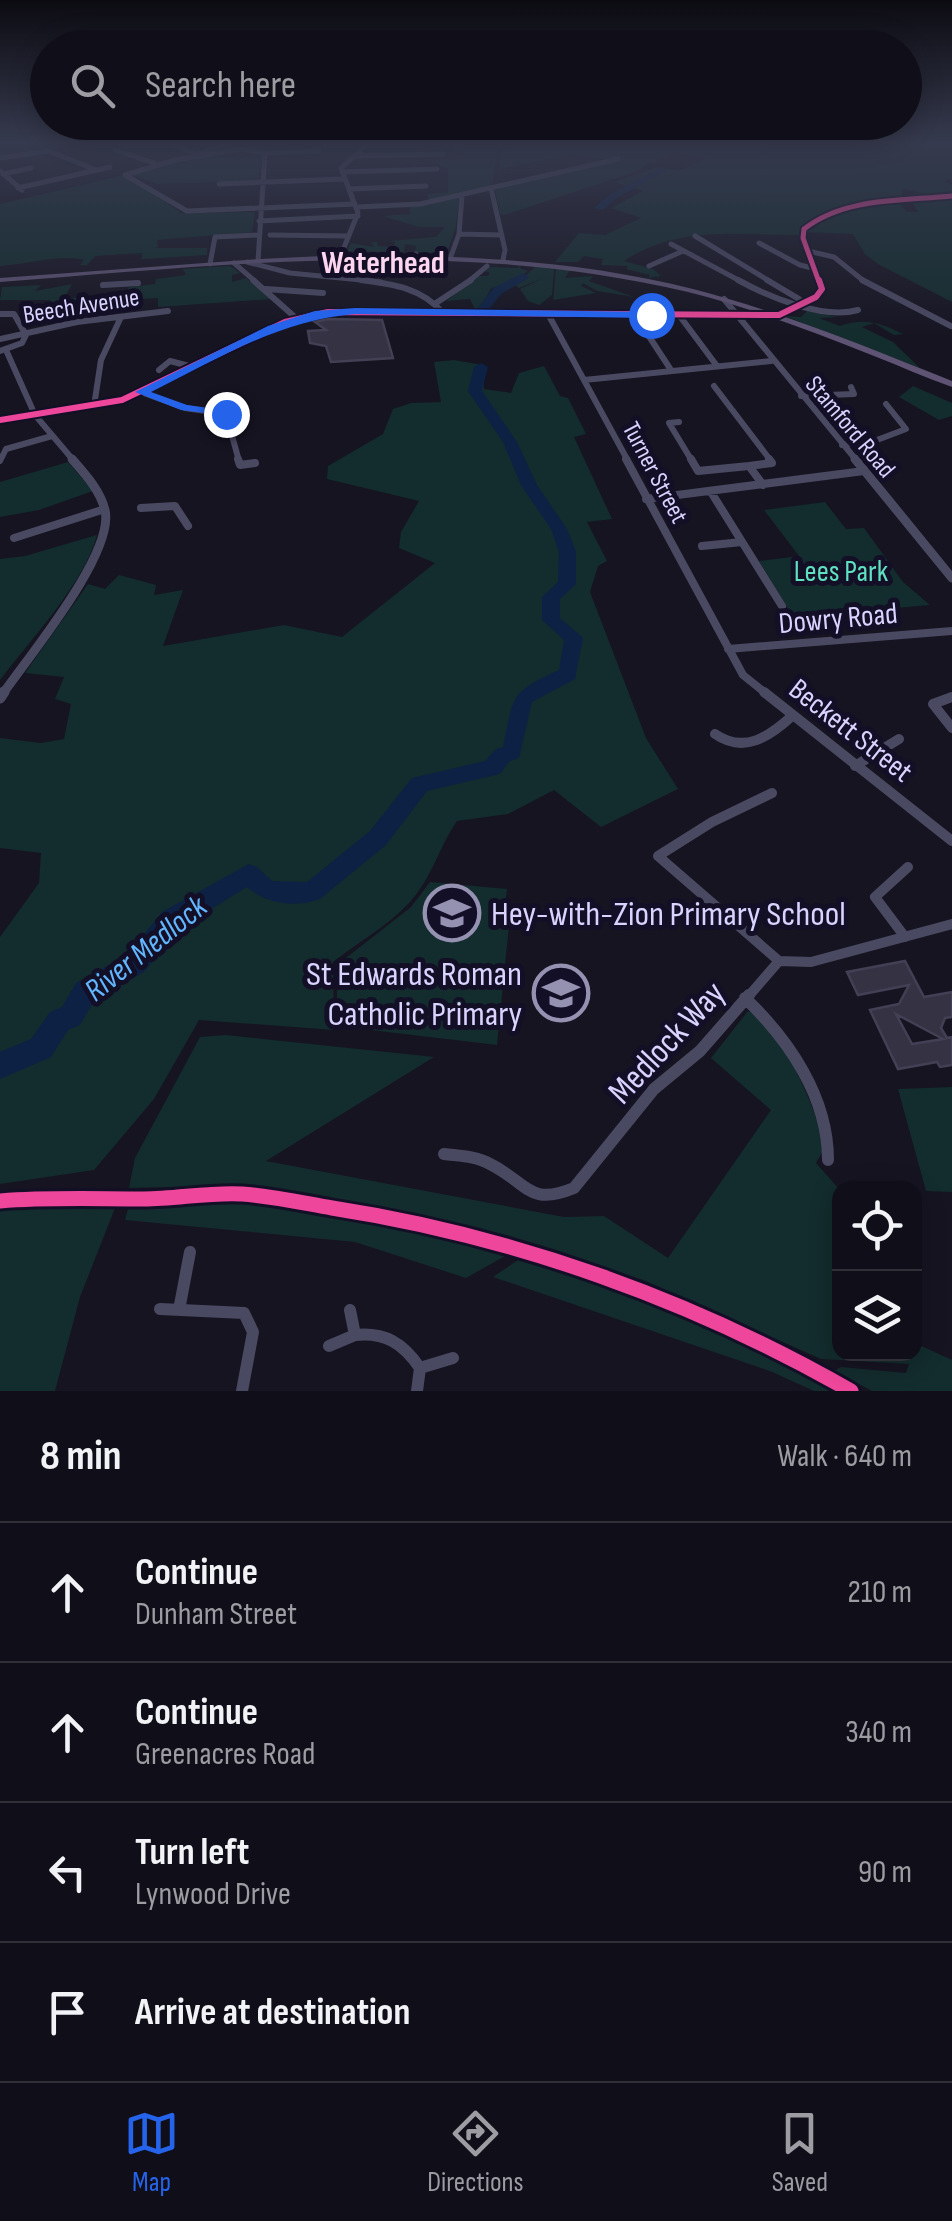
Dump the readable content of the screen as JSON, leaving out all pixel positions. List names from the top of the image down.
{
  "streets": {
    "street": [
      "Beech Avenue",
      "Stamford Road",
      "Turner Street",
      "Dowry Road",
      "Beckett Street",
      "Medlock Way"
    ]
  },
  "crossings": [
    ["Turner Street", "Dowry Road"],
    ["Turner Street", "Beckett Street"],
    ["Dowry Road", "Beckett Street"]
  ],
  "districts": ["Waterhead"],
  "water": ["River Medlock"],
  "parks": ["Lees Park"],
  "places": {
    "school or university": ["Hey-with-Zion Primary School", "St Edwards Roman Catholic Primary"]
  },
  "page": {
    "search": "Search here",
    "heading": ["8 min", "Walk · 640 m"],
    "list": [
      ["Continue", "Dunham Street", "210 m"],
      ["Continue", "Greenacres Road", "340 m"],
      ["Turn left", "Lynwood Drive", "90 m"],
      "Arrive at destination"
    ],
    "nav": ["Map", "Directions", "Saved"]
  }
}
